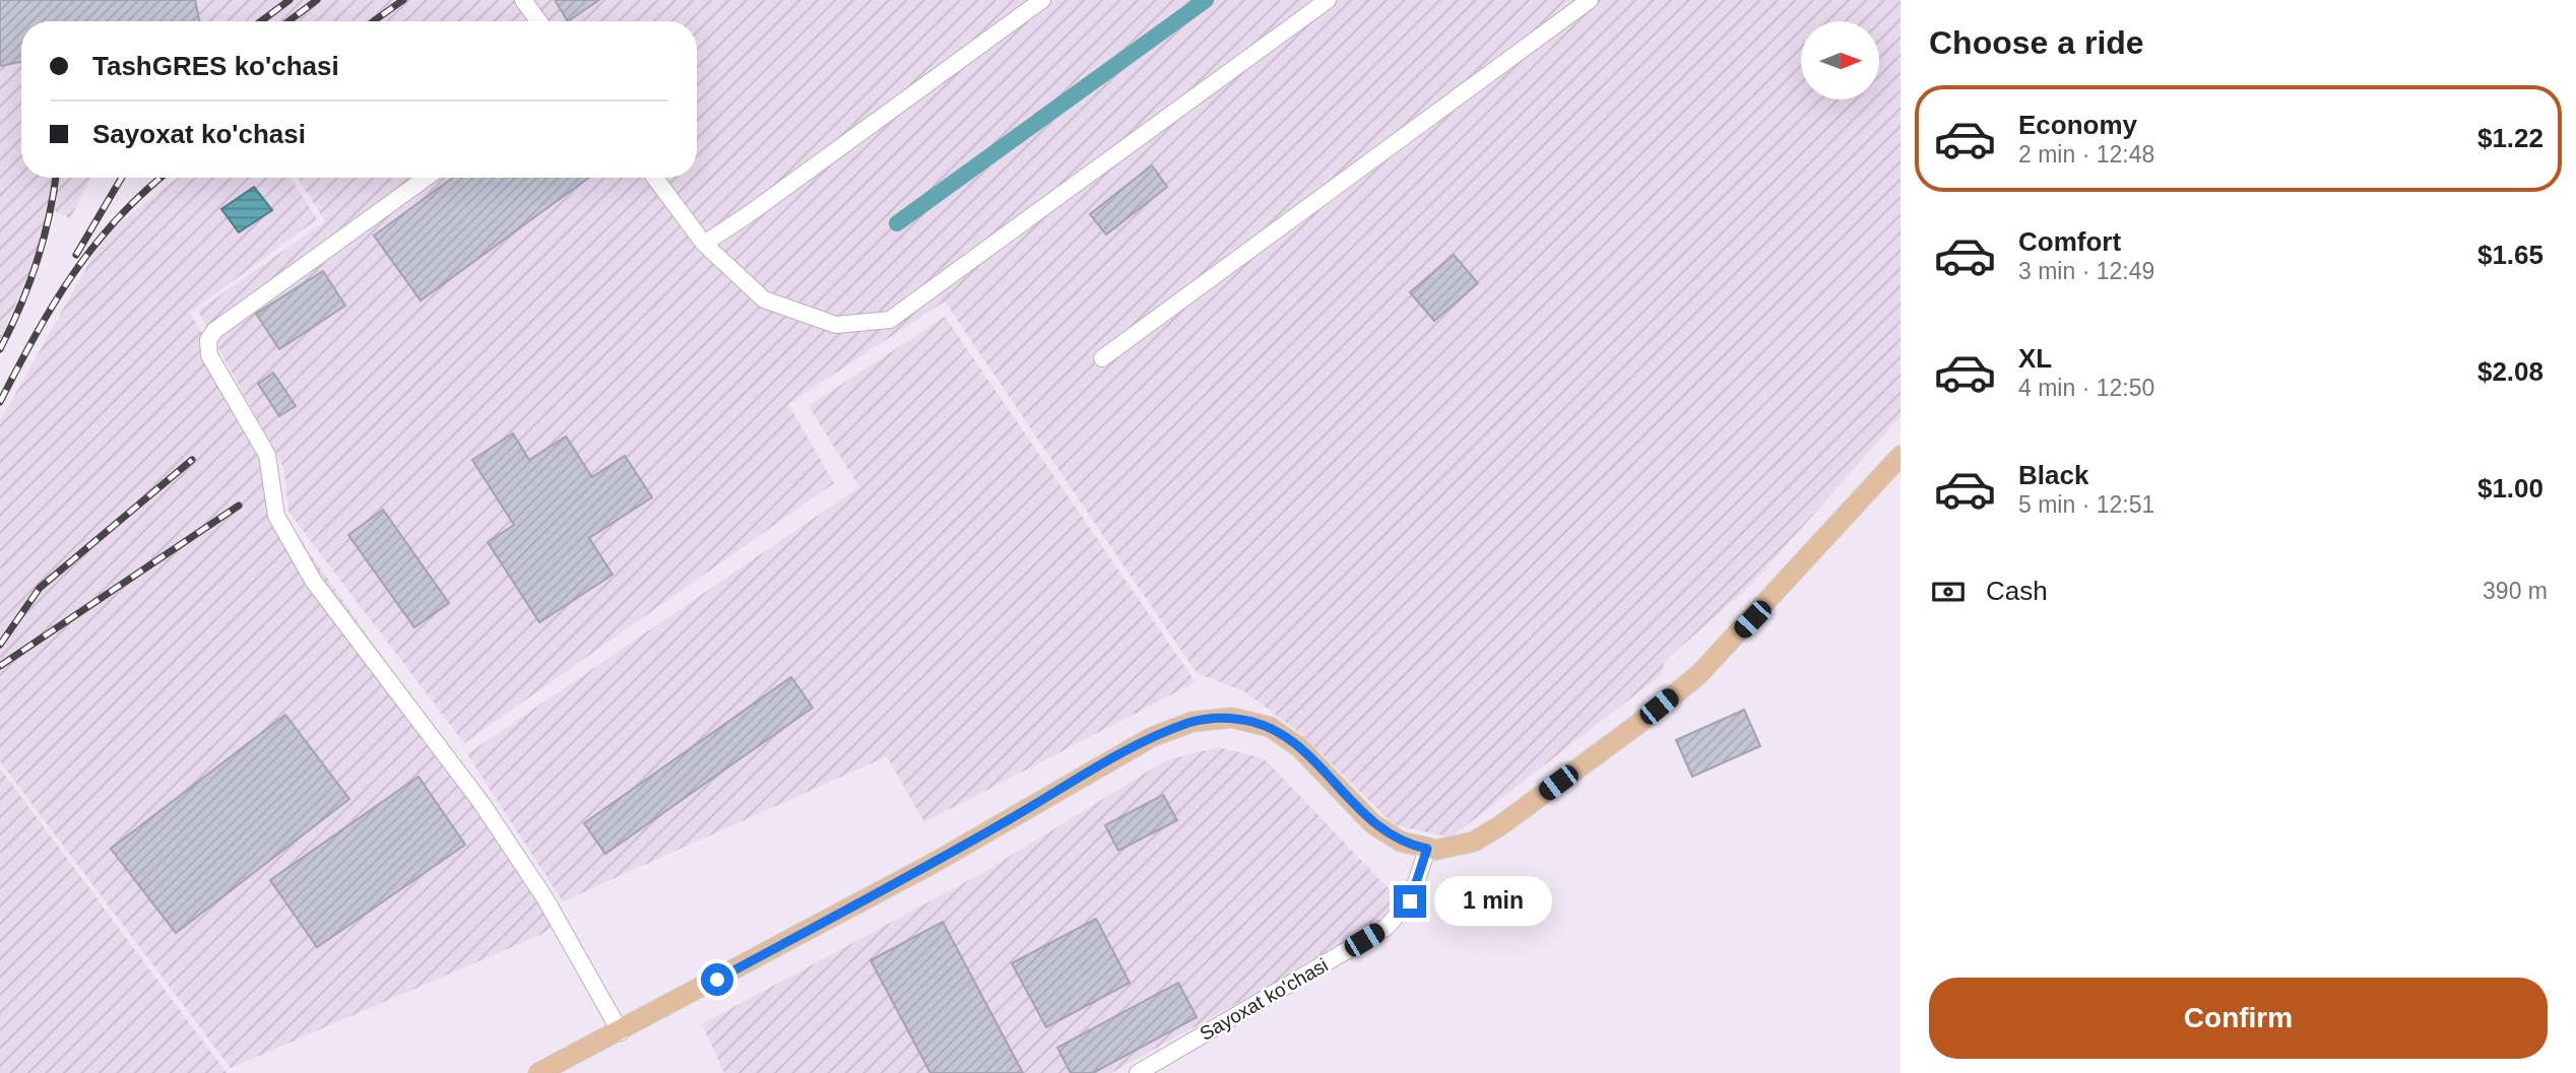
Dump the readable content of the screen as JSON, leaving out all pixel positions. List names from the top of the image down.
{
  "streets": {
    "street": ["Sayoxat ko'chasi"]
  },
  "north": "right",
  "page": {
    "heading": "Choose a ride",
    "banner": ["TashGRES ko'chasi", "Sayoxat ko'chasi"],
    "list": [
      {
        "name": "Economy",
        "note": "2 min · 12:48",
        "value": "$1.22"
      },
      {
        "name": "Comfort",
        "note": "3 min · 12:49",
        "value": "$1.65"
      },
      {
        "name": "XL",
        "note": "4 min · 12:50",
        "value": "$2.08"
      },
      {
        "name": "Black",
        "note": "5 min · 12:51",
        "value": "$1.00"
      }
    ],
    "pay": ["Cash", "390 m"],
    "bubble": "1 min",
    "buttons": "Confirm"
  }
}
